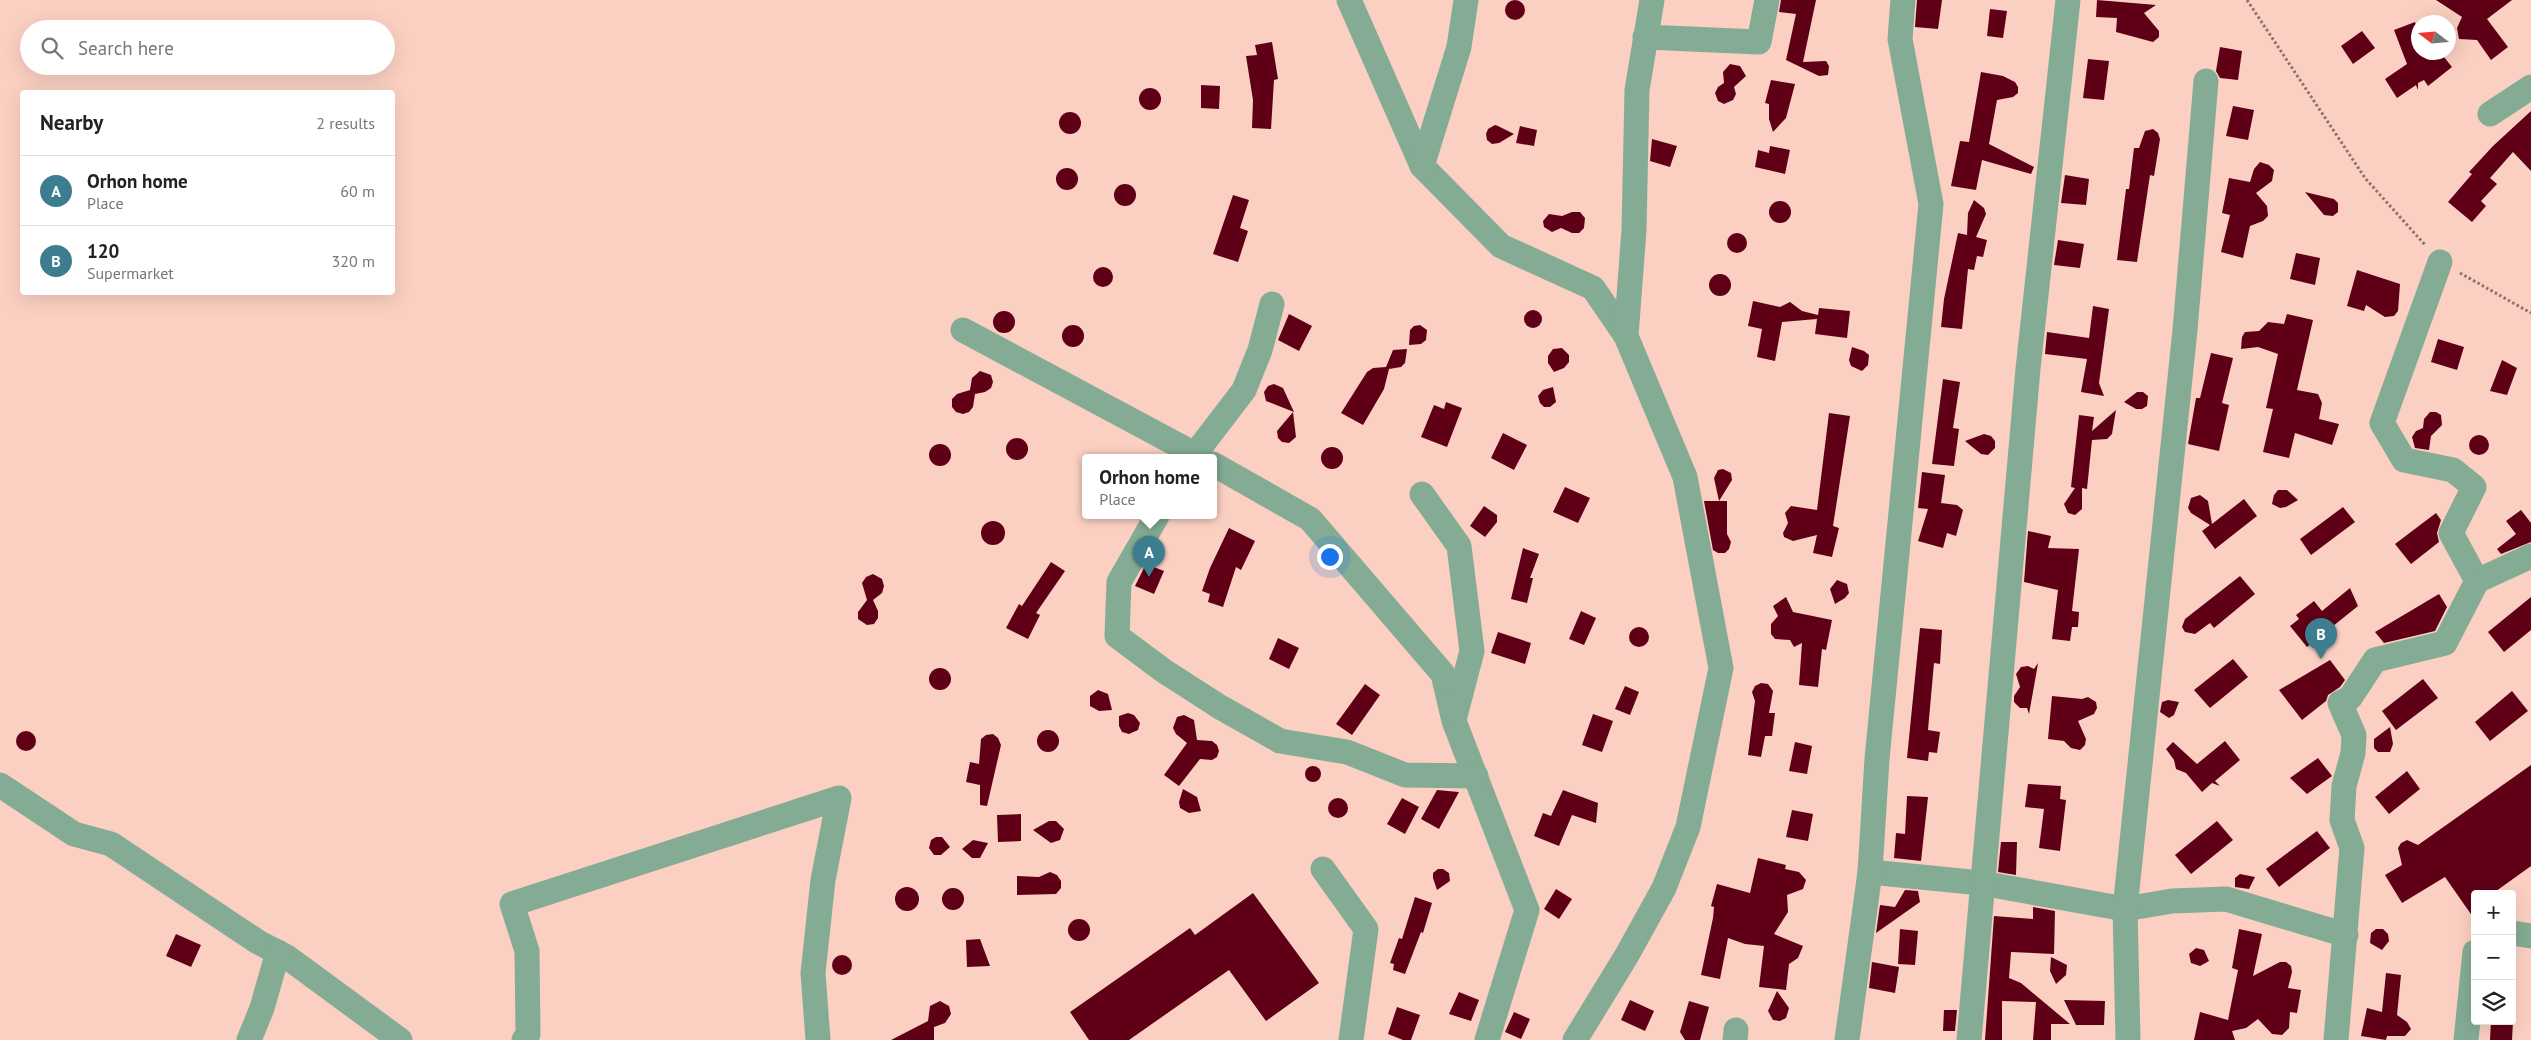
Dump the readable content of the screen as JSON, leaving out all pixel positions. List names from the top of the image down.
{
  "north": "left",
  "page": {
    "search": "Search here",
    "heading": ["Nearby", "2 results"],
    "list": [
      {
        "mark": "A",
        "name": "Orhon home",
        "note": "Place",
        "value": "60 m"
      },
      {
        "mark": "B",
        "name": "120",
        "note": "Supermarket",
        "value": "320 m"
      }
    ],
    "popup": ["Orhon home", "Place"],
    "pins": ["A", "B"],
    "map_buttons": ["+", "−"]
  }
}
